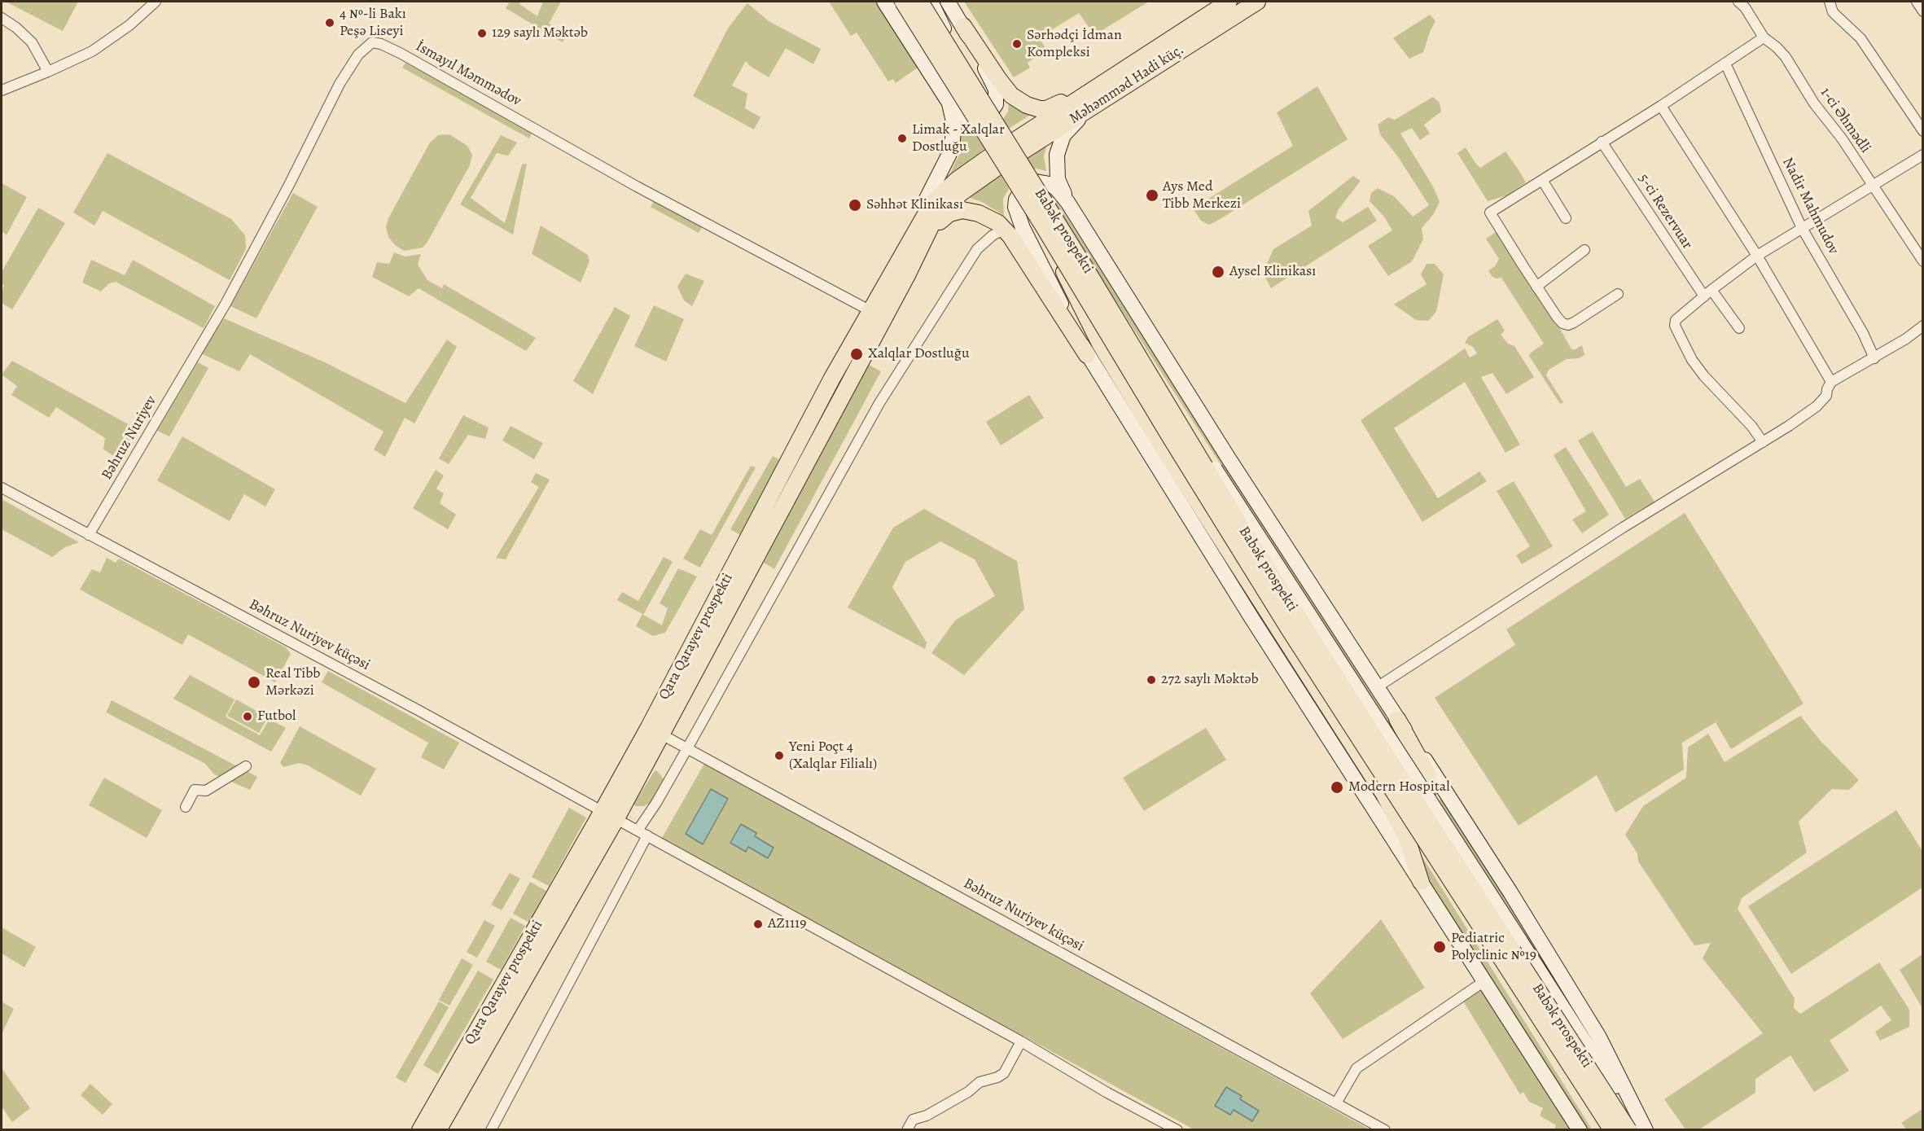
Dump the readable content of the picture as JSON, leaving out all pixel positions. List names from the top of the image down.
{
  "streets": {
    "main road": ["Məhəmməd Hadi küç.", "Babək prospekti", "Qara Qarayev prospekti"],
    "street": [
      "İsmayıl Məmmədov",
      "1-ci Əhmədli",
      "Nadir Mahmudov",
      "5-ci Rezervuar",
      "Bəhruz Nuriyev",
      "Bəhruz Nuriyev küçəsi"
    ]
  },
  "crossings": [
    ["İsmayıl Məmmədov", "Bəhruz Nuriyev"],
    ["Məhəmməd Hadi küç.", "Qara Qarayev prospekti"],
    ["Bəhruz Nuriyev", "Bəhruz Nuriyev küçəsi"],
    ["Bəhruz Nuriyev küçəsi", "Qara Qarayev prospekti"]
  ],
  "places": [
    "4 №-li Bakı Peşə Liseyi",
    "129 saylı Məktəb",
    "Sərhədçi İdman Kompleksi",
    "Limak - Xalqlar Dostluğu",
    "Ays Med Tibb Merkezi",
    "Səhhət Klinikası",
    "Aysel Klinikası",
    "Xalqlar Dostluğu",
    "272 saylı Məktəb",
    "Real Tibb Mərkəzi",
    "Futbol",
    "Yeni Poçt 4 (Xalqlar Filialı)",
    "Modern Hospital",
    "AZ1119",
    "Pediatric Polyclinic №19"
  ]
}
